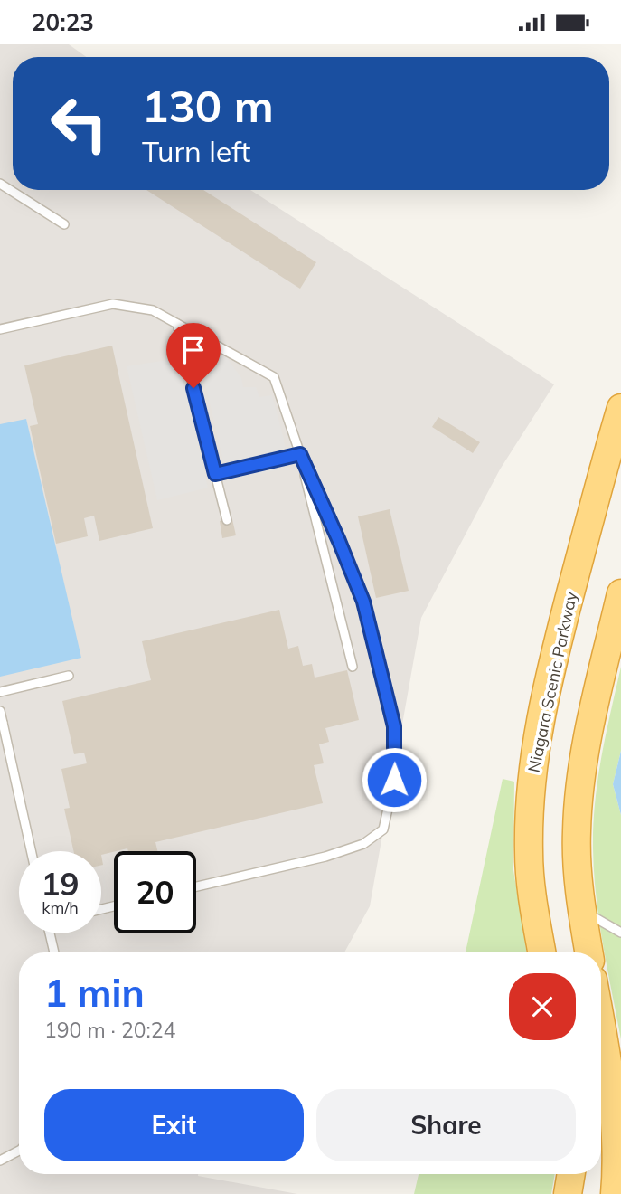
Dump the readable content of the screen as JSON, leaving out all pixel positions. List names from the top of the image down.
{
  "streets": {
    "highway": ["Niagara Scenic Parkway"]
  },
  "page": {
    "status": "20:23",
    "turn": ["130 m", "Turn left"],
    "speed": "19 km/h",
    "limit": "20",
    "heading": ["1 min", "190 m · 20:24"],
    "buttons": ["Exit", "Share"]
  }
}
